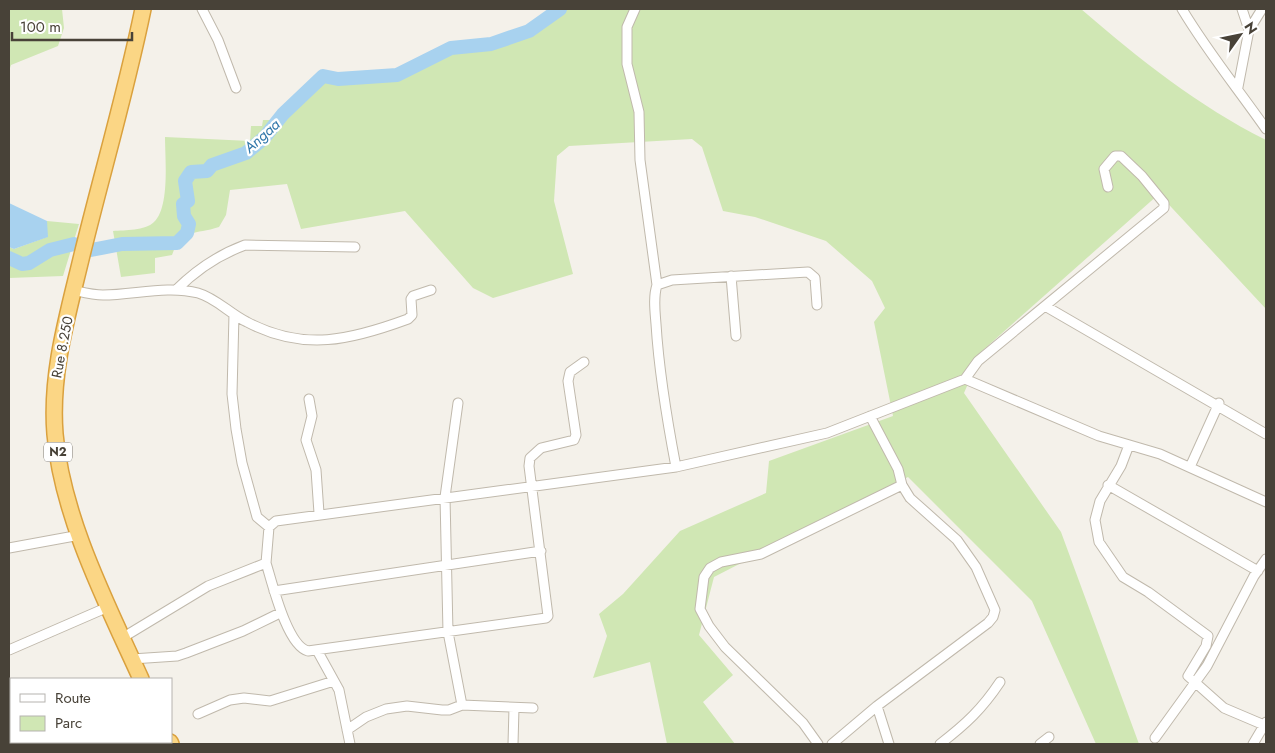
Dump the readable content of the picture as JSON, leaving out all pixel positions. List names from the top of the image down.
{
  "streets": {
    "highway": ["Rue 8.250", "N2"]
  },
  "water": ["Angaa"],
  "legend": ["Route", "Parc"],
  "scale_bar": "100 m",
  "north": "top right"
}
